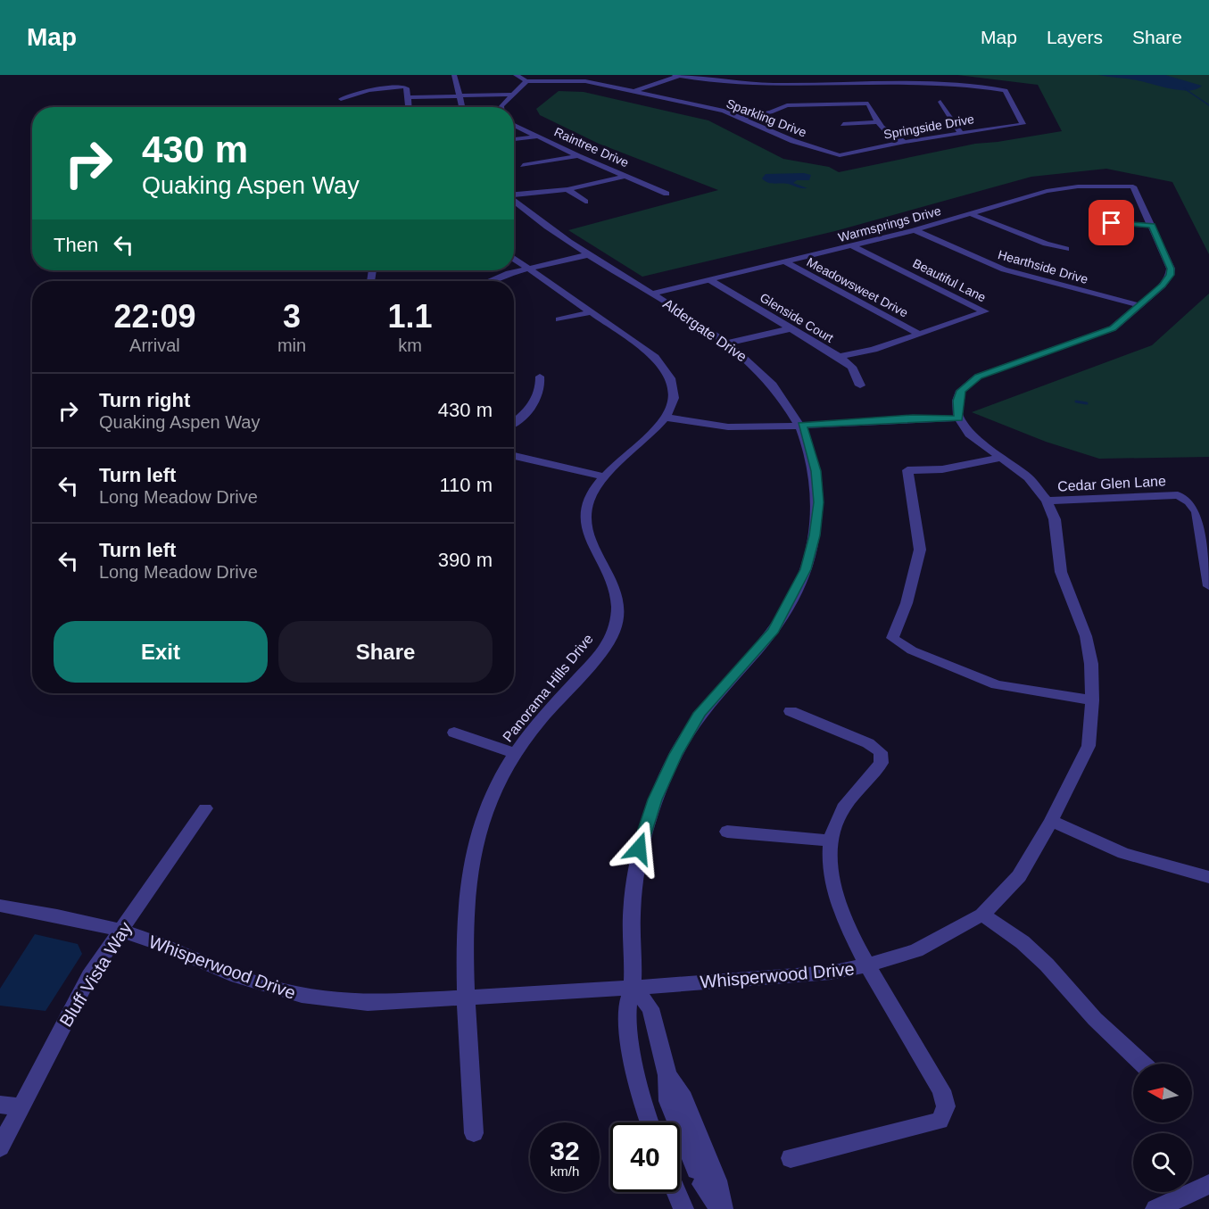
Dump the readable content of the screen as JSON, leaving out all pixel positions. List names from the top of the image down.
{
  "streets": {
    "street": [
      "Sparkling Drive",
      "Springside Drive",
      "Raintree Drive",
      "Warmsprings Drive",
      "Hearthside Drive",
      "Beautiful Lane",
      "Meadowsweet Drive",
      "Glenside Court",
      "Aldergate Drive",
      "Cedar Glen Lane",
      "Panorama Hills Drive",
      "Whisperwood Drive",
      "Bluff Vista Way"
    ]
  },
  "crossings": [
    ["Sparkling Drive", "Springside Drive"],
    ["Warmsprings Drive", "Hearthside Drive"],
    ["Warmsprings Drive", "Beautiful Lane"],
    ["Warmsprings Drive", "Meadowsweet Drive"],
    ["Warmsprings Drive", "Glenside Court"],
    ["Warmsprings Drive", "Aldergate Drive"],
    ["Beautiful Lane", "Meadowsweet Drive"],
    ["Beautiful Lane", "Glenside Court"],
    ["Aldergate Drive", "Whisperwood Drive"],
    ["Cedar Glen Lane", "Whisperwood Drive"],
    ["Panorama Hills Drive", "Whisperwood Drive"],
    ["Whisperwood Drive", "Bluff Vista Way"]
  ],
  "north": "left",
  "page": {
    "header": "Map",
    "nav": ["Map", "Layers", "Share"],
    "turn": ["430 m", "Quaking Aspen Way"],
    "then": "Then",
    "eta": [
      "22:09",
      "Arrival",
      "3",
      "min",
      "1.1",
      "km"
    ],
    "list": [
      {
        "name": "Turn right",
        "note": "Quaking Aspen Way",
        "value": "430 m"
      },
      {
        "name": "Turn left",
        "note": "Long Meadow Drive",
        "value": "110 m"
      },
      {
        "name": "Turn left",
        "note": "Long Meadow Drive",
        "value": "390 m"
      }
    ],
    "buttons": ["Exit", "Share"],
    "speed": "32 km/h",
    "limit": "40"
  }
}
